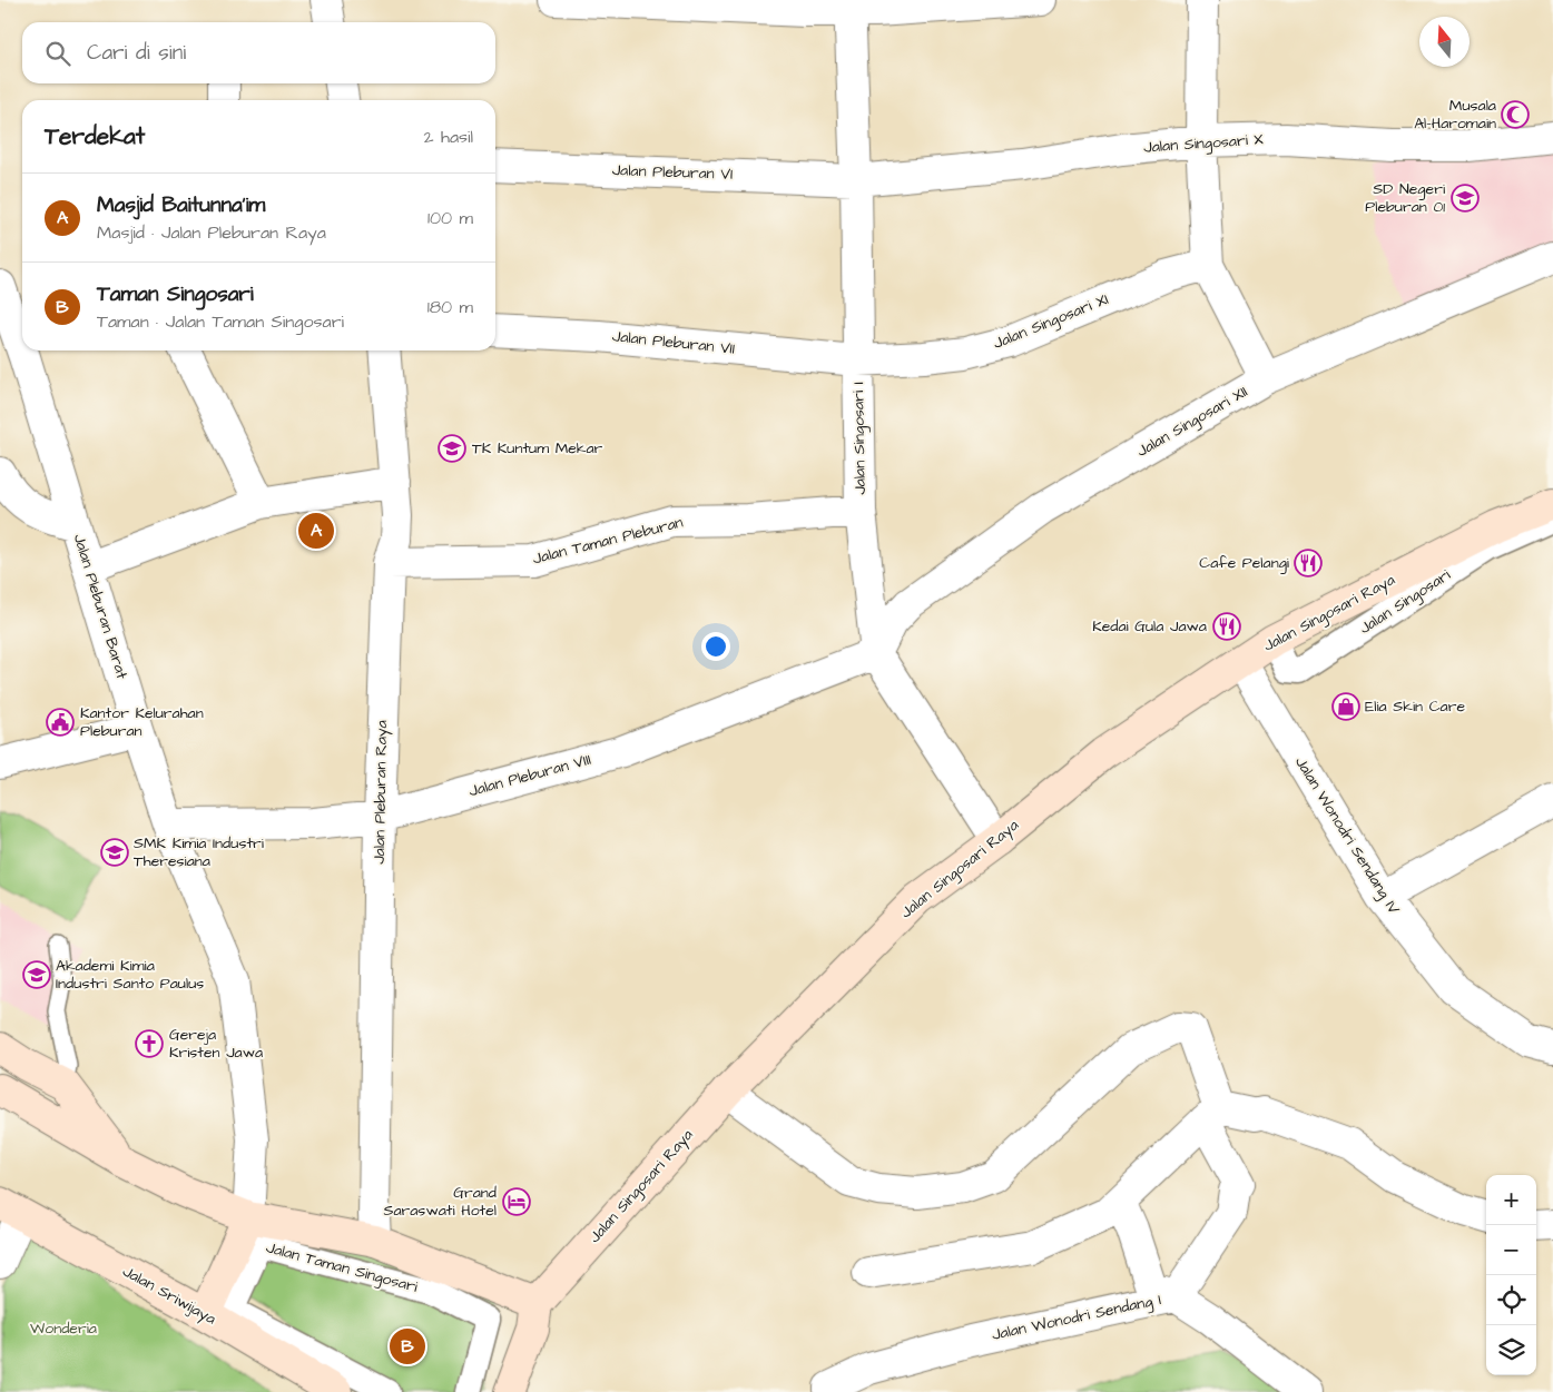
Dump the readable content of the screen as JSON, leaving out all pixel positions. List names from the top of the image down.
{
  "streets": {
    "main road": ["Jalan Singosari Raya", "Jalan Taman Singosari", "Jalan Sriwijaya"],
    "street": [
      "Jalan Singosari X",
      "Jalan Pleburan VI",
      "Jalan Singosari XI",
      "Jalan Pleburan VII",
      "Jalan Singosari XII",
      "Jalan Singosari I",
      "Jalan Taman Pleburan",
      "Jalan Singosari",
      "Jalan Pleburan Barat",
      "Jalan Pleburan VIII",
      "Jalan Pleburan Raya",
      "Jalan Wonodri Sendang IV",
      "Jalan Wonodri Sendang I"
    ]
  },
  "crossings": [
    ["Jalan Singosari X", "Jalan Pleburan VI"],
    ["Jalan Singosari X", "Jalan Singosari I"],
    ["Jalan Pleburan VI", "Jalan Singosari I"],
    ["Jalan Singosari XI", "Jalan Pleburan VII"],
    ["Jalan Singosari XI", "Jalan Singosari I"],
    ["Jalan Pleburan VII", "Jalan Singosari I"],
    ["Jalan Singosari XII", "Jalan Singosari I"],
    ["Jalan Singosari XII", "Jalan Pleburan VIII"],
    ["Jalan Singosari I", "Jalan Taman Pleburan"],
    ["Jalan Singosari I", "Jalan Singosari Raya"],
    ["Jalan Singosari I", "Jalan Pleburan VIII"],
    ["Jalan Taman Pleburan", "Jalan Pleburan Raya"],
    ["Jalan Singosari", "Jalan Singosari Raya"],
    ["Jalan Pleburan Barat", "Jalan Pleburan VIII"],
    ["Jalan Pleburan Barat", "Jalan Taman Singosari"],
    ["Jalan Singosari Raya", "Jalan Wonodri Sendang IV"],
    ["Jalan Singosari Raya", "Jalan Taman Singosari"],
    ["Jalan Pleburan VIII", "Jalan Pleburan Raya"],
    ["Jalan Pleburan Raya", "Jalan Taman Singosari"]
  ],
  "parks": ["Wonderia"],
  "places": {
    "mosque": ["Musala Al-Haromain"],
    "school or university": [
      "SD Negeri Pleburan 01",
      "TK Kuntum Mekar",
      "SMK Kimia Industri Theresiana",
      "Akademi Kimia Industri Santo Paulus"
    ],
    "restaurant": ["Cafe Pelangi", "Kedai Gula Jawa"],
    "shop": ["Elia Skin Care"],
    "public building": ["Kantor Kelurahan Pleburan"],
    "church": ["Gereja Kristen Jawa"],
    "hotel": ["Grand Saraswati Hotel"]
  },
  "north": "top",
  "page": {
    "search": "Cari di sini",
    "heading": ["Terdekat", "2 hasil"],
    "list": [
      {
        "mark": "A",
        "name": "Masjid Baitunna'im",
        "note": "Masjid · Jalan Pleburan Raya",
        "value": "100 m"
      },
      {
        "mark": "B",
        "name": "Taman Singosari",
        "note": "Taman · Jalan Taman Singosari",
        "value": "180 m"
      }
    ],
    "pins": ["A", "B"],
    "map_buttons": ["+", "−"]
  }
}
